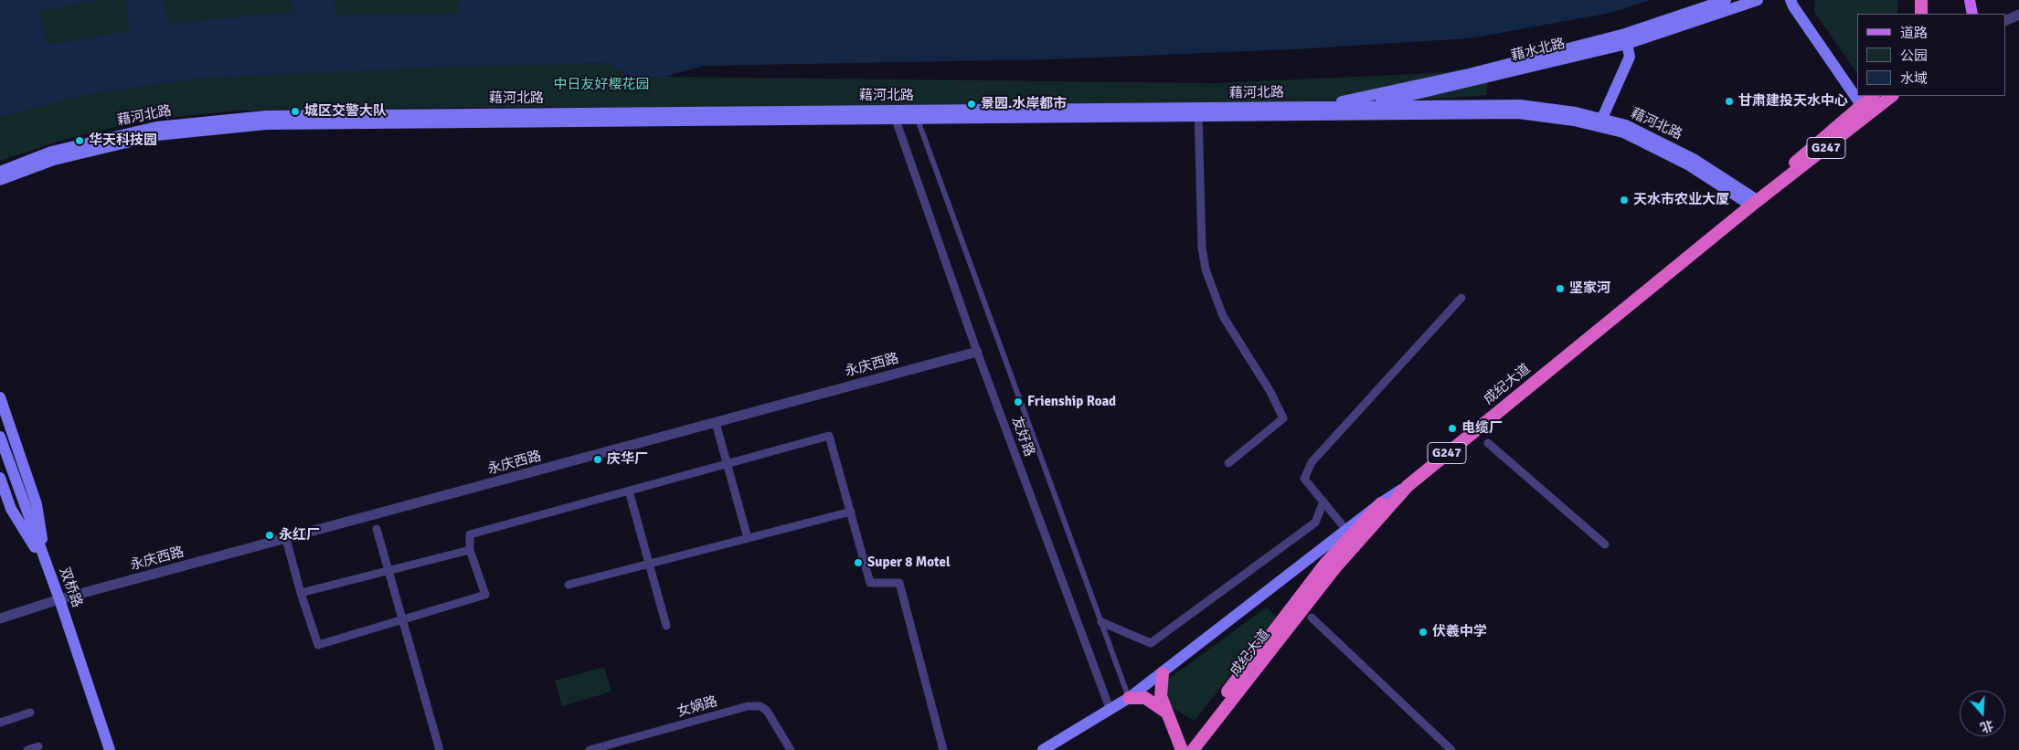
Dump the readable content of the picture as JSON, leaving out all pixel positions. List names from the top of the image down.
{
  "streets": {
    "highway": ["G247", "成纪大道"],
    "main road": ["藉水北路", "藉河北路", "双桥路"],
    "street": ["永庆西路", "友好路", "女娲路"]
  },
  "crossings": [
    ["藉水北路", "藉河北路"],
    ["藉河北路", "成纪大道"],
    ["藉河北路", "友好路"],
    ["永庆西路", "友好路"],
    ["永庆西路", "双桥路"]
  ],
  "parks": ["中日友好樱花园"],
  "places": [
    "甘肃建投天水中心",
    "景园.水岸都市",
    "城区交警大队",
    "华天科技园",
    "天水市农业大厦",
    "坚家河",
    "Frienship Road",
    "电缆厂",
    "庆华厂",
    "永红厂",
    "Super 8 Motel",
    "伏羲中学"
  ],
  "legend": ["道路", "公园", "水域"],
  "north": "bottom"
}
